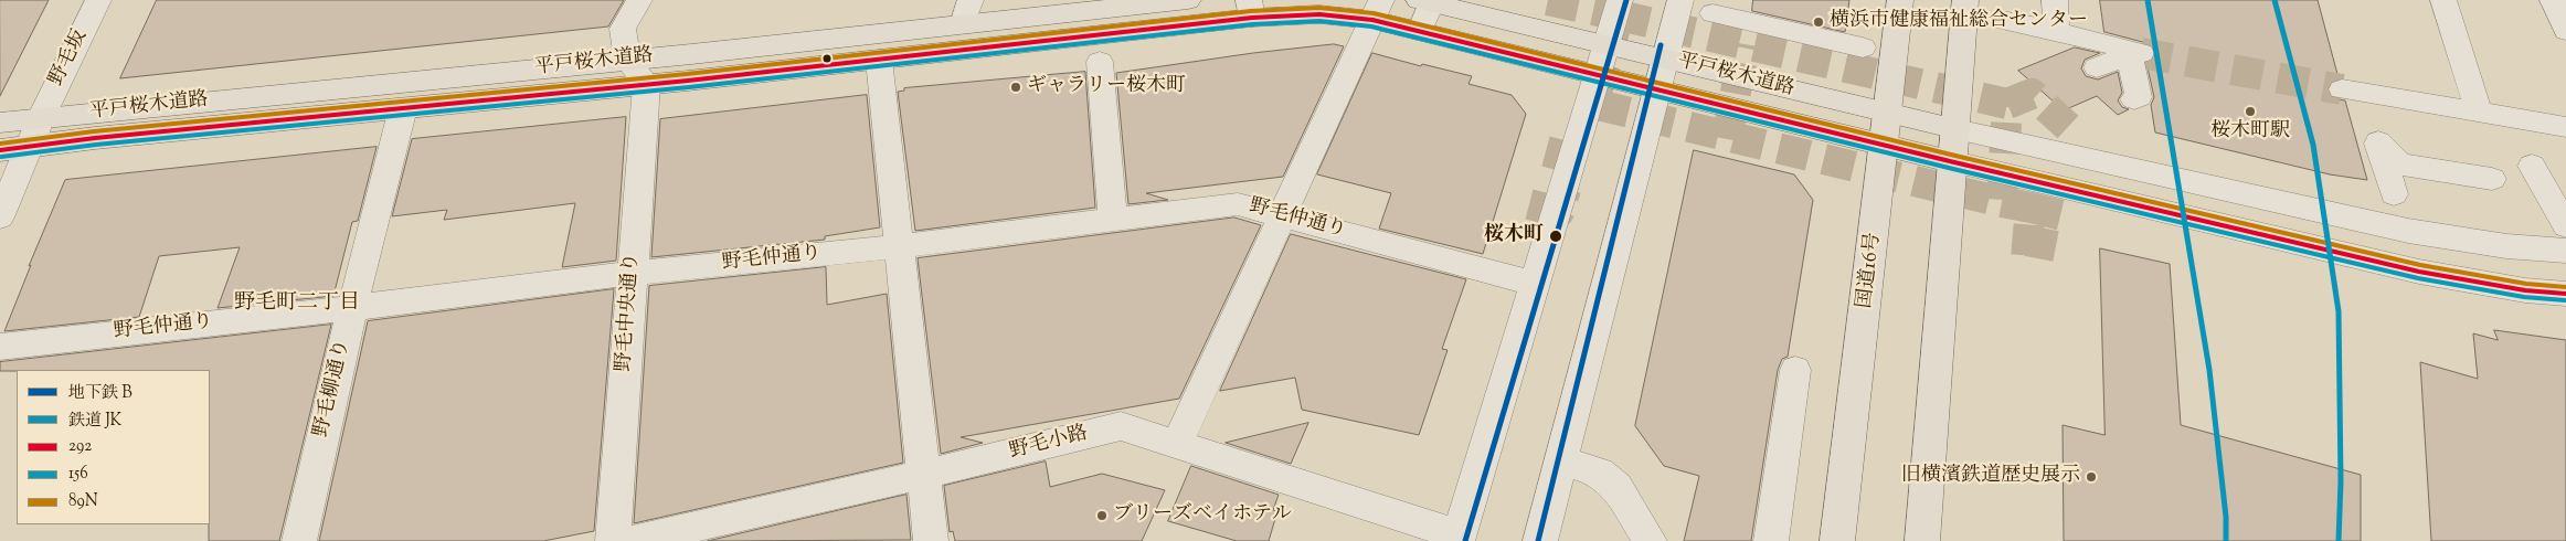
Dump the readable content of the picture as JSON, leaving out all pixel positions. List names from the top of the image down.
{
  "streets": {
    "main road": ["平戸桜木道路", "国道16号"],
    "street": [
      "野毛坂",
      "野毛仲通り",
      "野毛中央通り",
      "野毛柳通り",
      "野毛小路"
    ]
  },
  "crossings": [
    ["野毛坂", "平戸桜木道路"],
    ["平戸桜木道路", "国道16号"],
    ["平戸桜木道路", "野毛中央通り"],
    ["平戸桜木道路", "野毛柳通り"],
    ["野毛仲通り", "野毛中央通り"],
    ["野毛仲通り", "野毛柳通り"]
  ],
  "districts": ["野毛町二丁目"],
  "places": [
    "横浜市健康福祉総合センター",
    "ギャラリー桜木町",
    "桜木町駅",
    "桜木町",
    "旧横濱鉄道歴史展示",
    "ブリーズベイホテル"
  ],
  "lines": [
    "metro line B",
    "rail line JK",
    "transit line 89N",
    "transit line 292",
    "transit line 156"
  ],
  "legend": [
    "地下鉄 B",
    "鉄道 JK",
    "292",
    "156",
    "89N"
  ]
}
